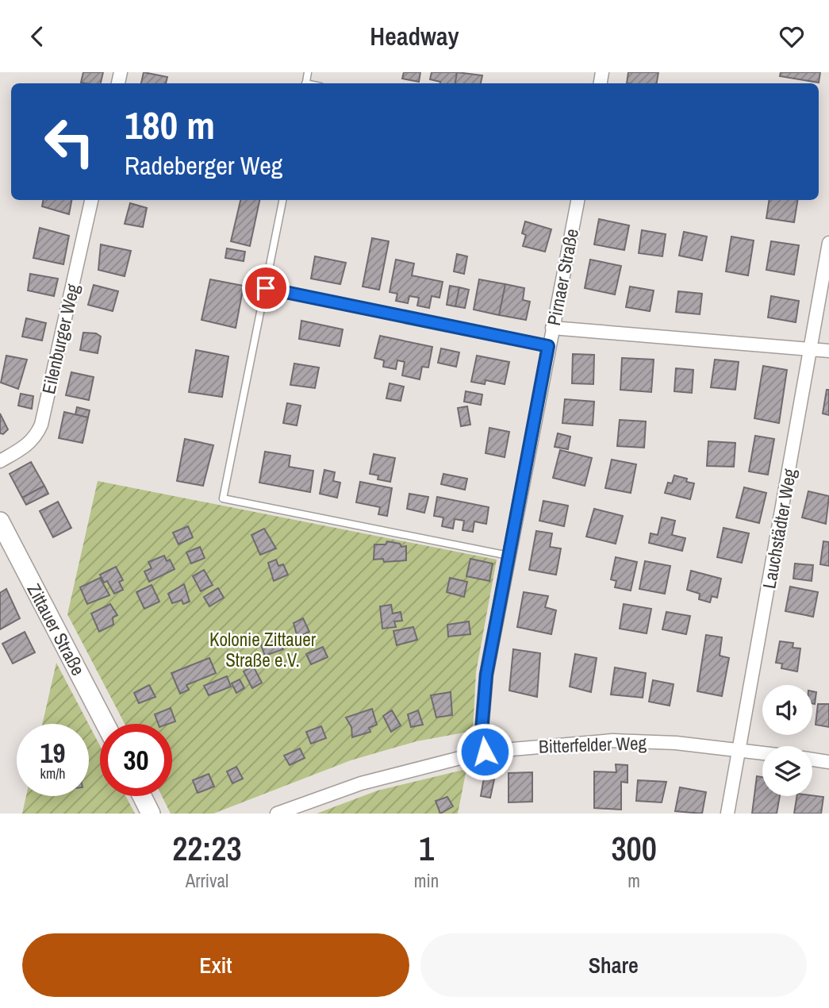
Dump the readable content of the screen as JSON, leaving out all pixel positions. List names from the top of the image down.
{
  "streets": {
    "street": [
      "Pirnaer Straße",
      "Eilenburger Weg",
      "Lauchstädter Weg",
      "Zittauer Straße",
      "Bitterfelder Weg"
    ]
  },
  "crossings": [
    ["Pirnaer Straße", "Bitterfelder Weg"],
    ["Lauchstädter Weg", "Bitterfelder Weg"]
  ],
  "parks": ["Kolonie Zittauer Straße e.V."],
  "page": {
    "header": "Headway",
    "turn": ["180 m", "Radeberger Weg"],
    "speed": "19 km/h",
    "limit": "30",
    "eta": [
      "22:23",
      "Arrival",
      "1",
      "min",
      "300",
      "m"
    ],
    "buttons": ["Exit", "Share"]
  }
}
